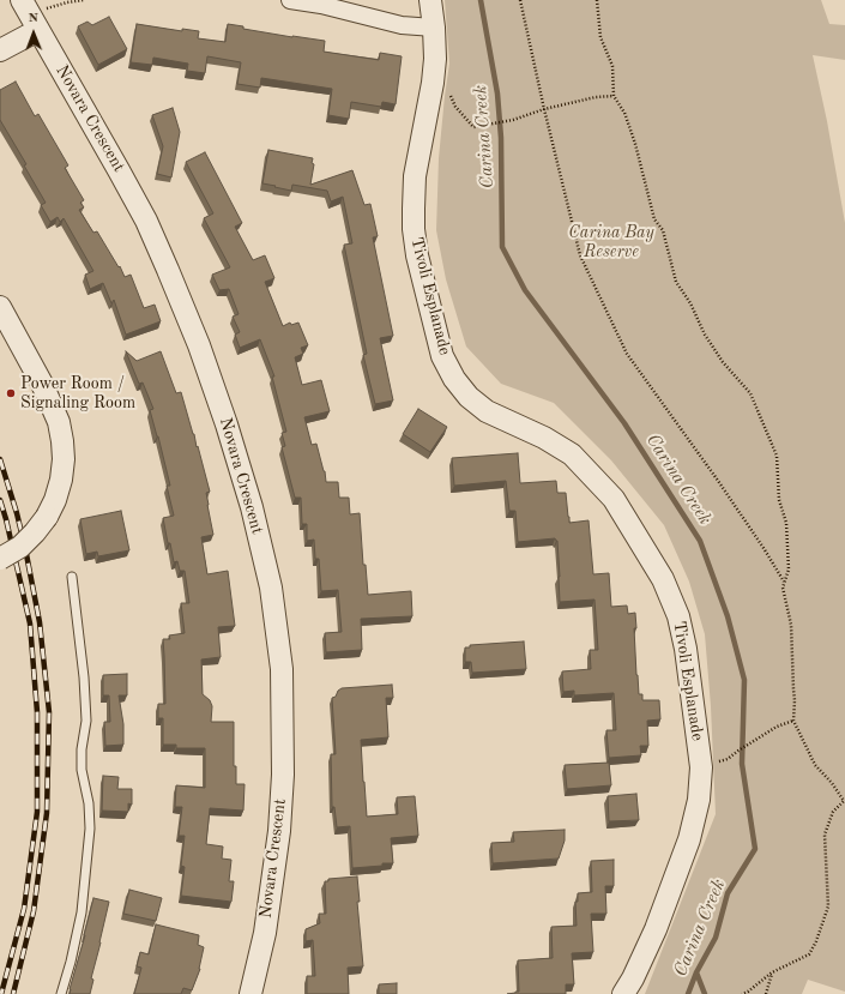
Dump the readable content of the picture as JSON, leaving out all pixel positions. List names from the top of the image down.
{
  "streets": {
    "street": ["Novara Crescent", "Tivoli Esplanade"]
  },
  "water": ["Carina Creek"],
  "parks": ["Carina Bay Reserve"],
  "places": ["Power Room / Signaling Room"],
  "north": "top"
}
